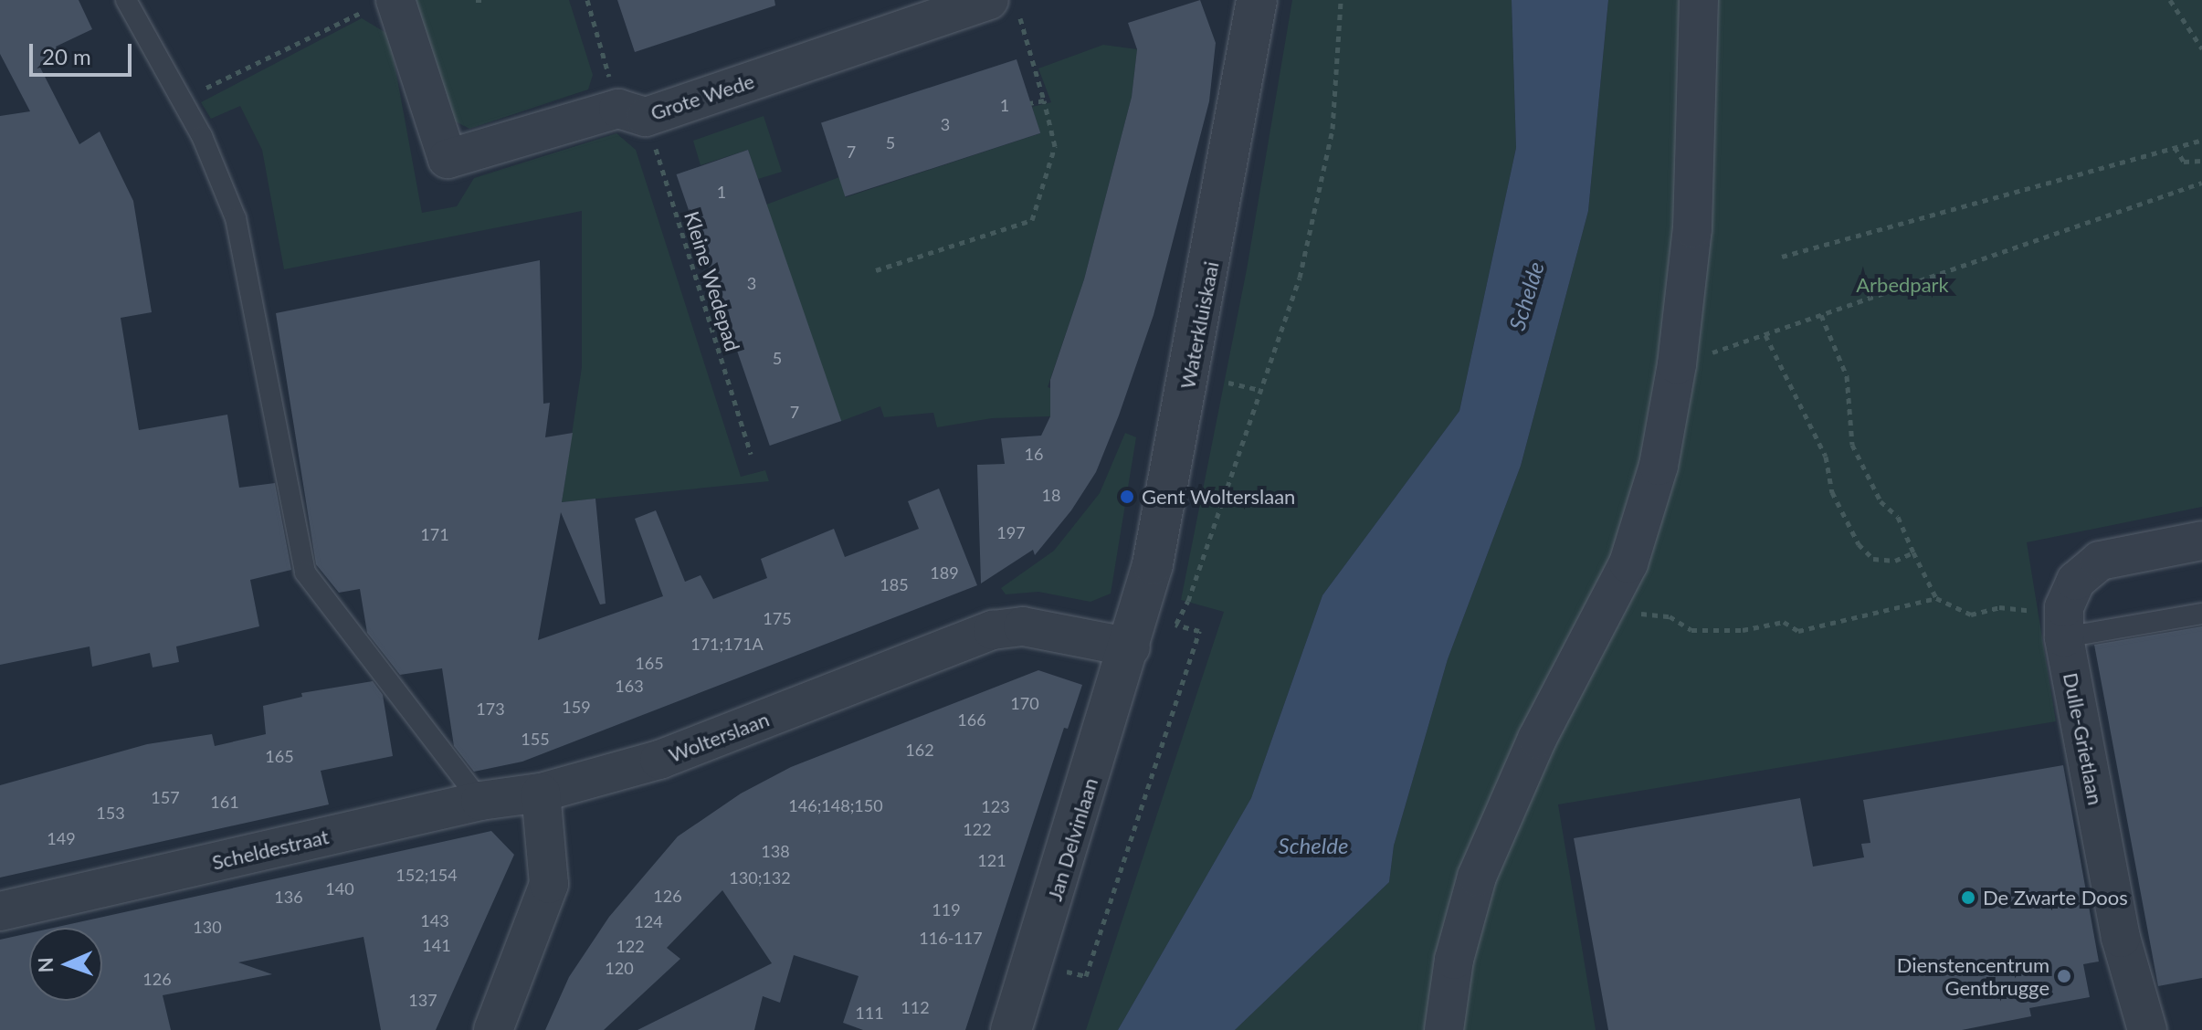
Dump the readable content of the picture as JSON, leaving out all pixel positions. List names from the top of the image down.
{
  "streets": {
    "street": [
      "Grote Wede",
      "Waterkluiskaai",
      "Wolterslaan",
      "Dulle-Grietlaan",
      "Jan Delvinlaan",
      "Scheldestraat"
    ],
    "path": ["Kleine Wedepad"]
  },
  "crossings": [
    ["Grote Wede", "Kleine Wedepad"],
    ["Waterkluiskaai", "Wolterslaan"],
    ["Waterkluiskaai", "Jan Delvinlaan"],
    ["Wolterslaan", "Jan Delvinlaan"],
    ["Wolterslaan", "Scheldestraat"]
  ],
  "water": ["Schelde"],
  "parks": ["Arbedpark"],
  "places": ["Gent Wolterslaan", "De Zwarte Doos", "Dienstencentrum Gentbrugge"],
  "house_numbers": [
    "1",
    "3",
    "5",
    "7",
    "1",
    "3",
    "5",
    "7",
    "16",
    "18",
    "197",
    "171",
    "189",
    "185",
    "175",
    "171;171A",
    "165",
    "163",
    "170",
    "159",
    "173",
    "166",
    "155",
    "162",
    "165",
    "157",
    "161",
    "146;148;150",
    "123",
    "153",
    "122",
    "149",
    "138",
    "121",
    "152;154",
    "130;132",
    "140",
    "126",
    "136",
    "119",
    "143",
    "124",
    "130",
    "116-117",
    "141",
    "122",
    "120",
    "126",
    "137",
    "112",
    "111"
  ],
  "scale_bar": "20 m",
  "north": "left"
}
